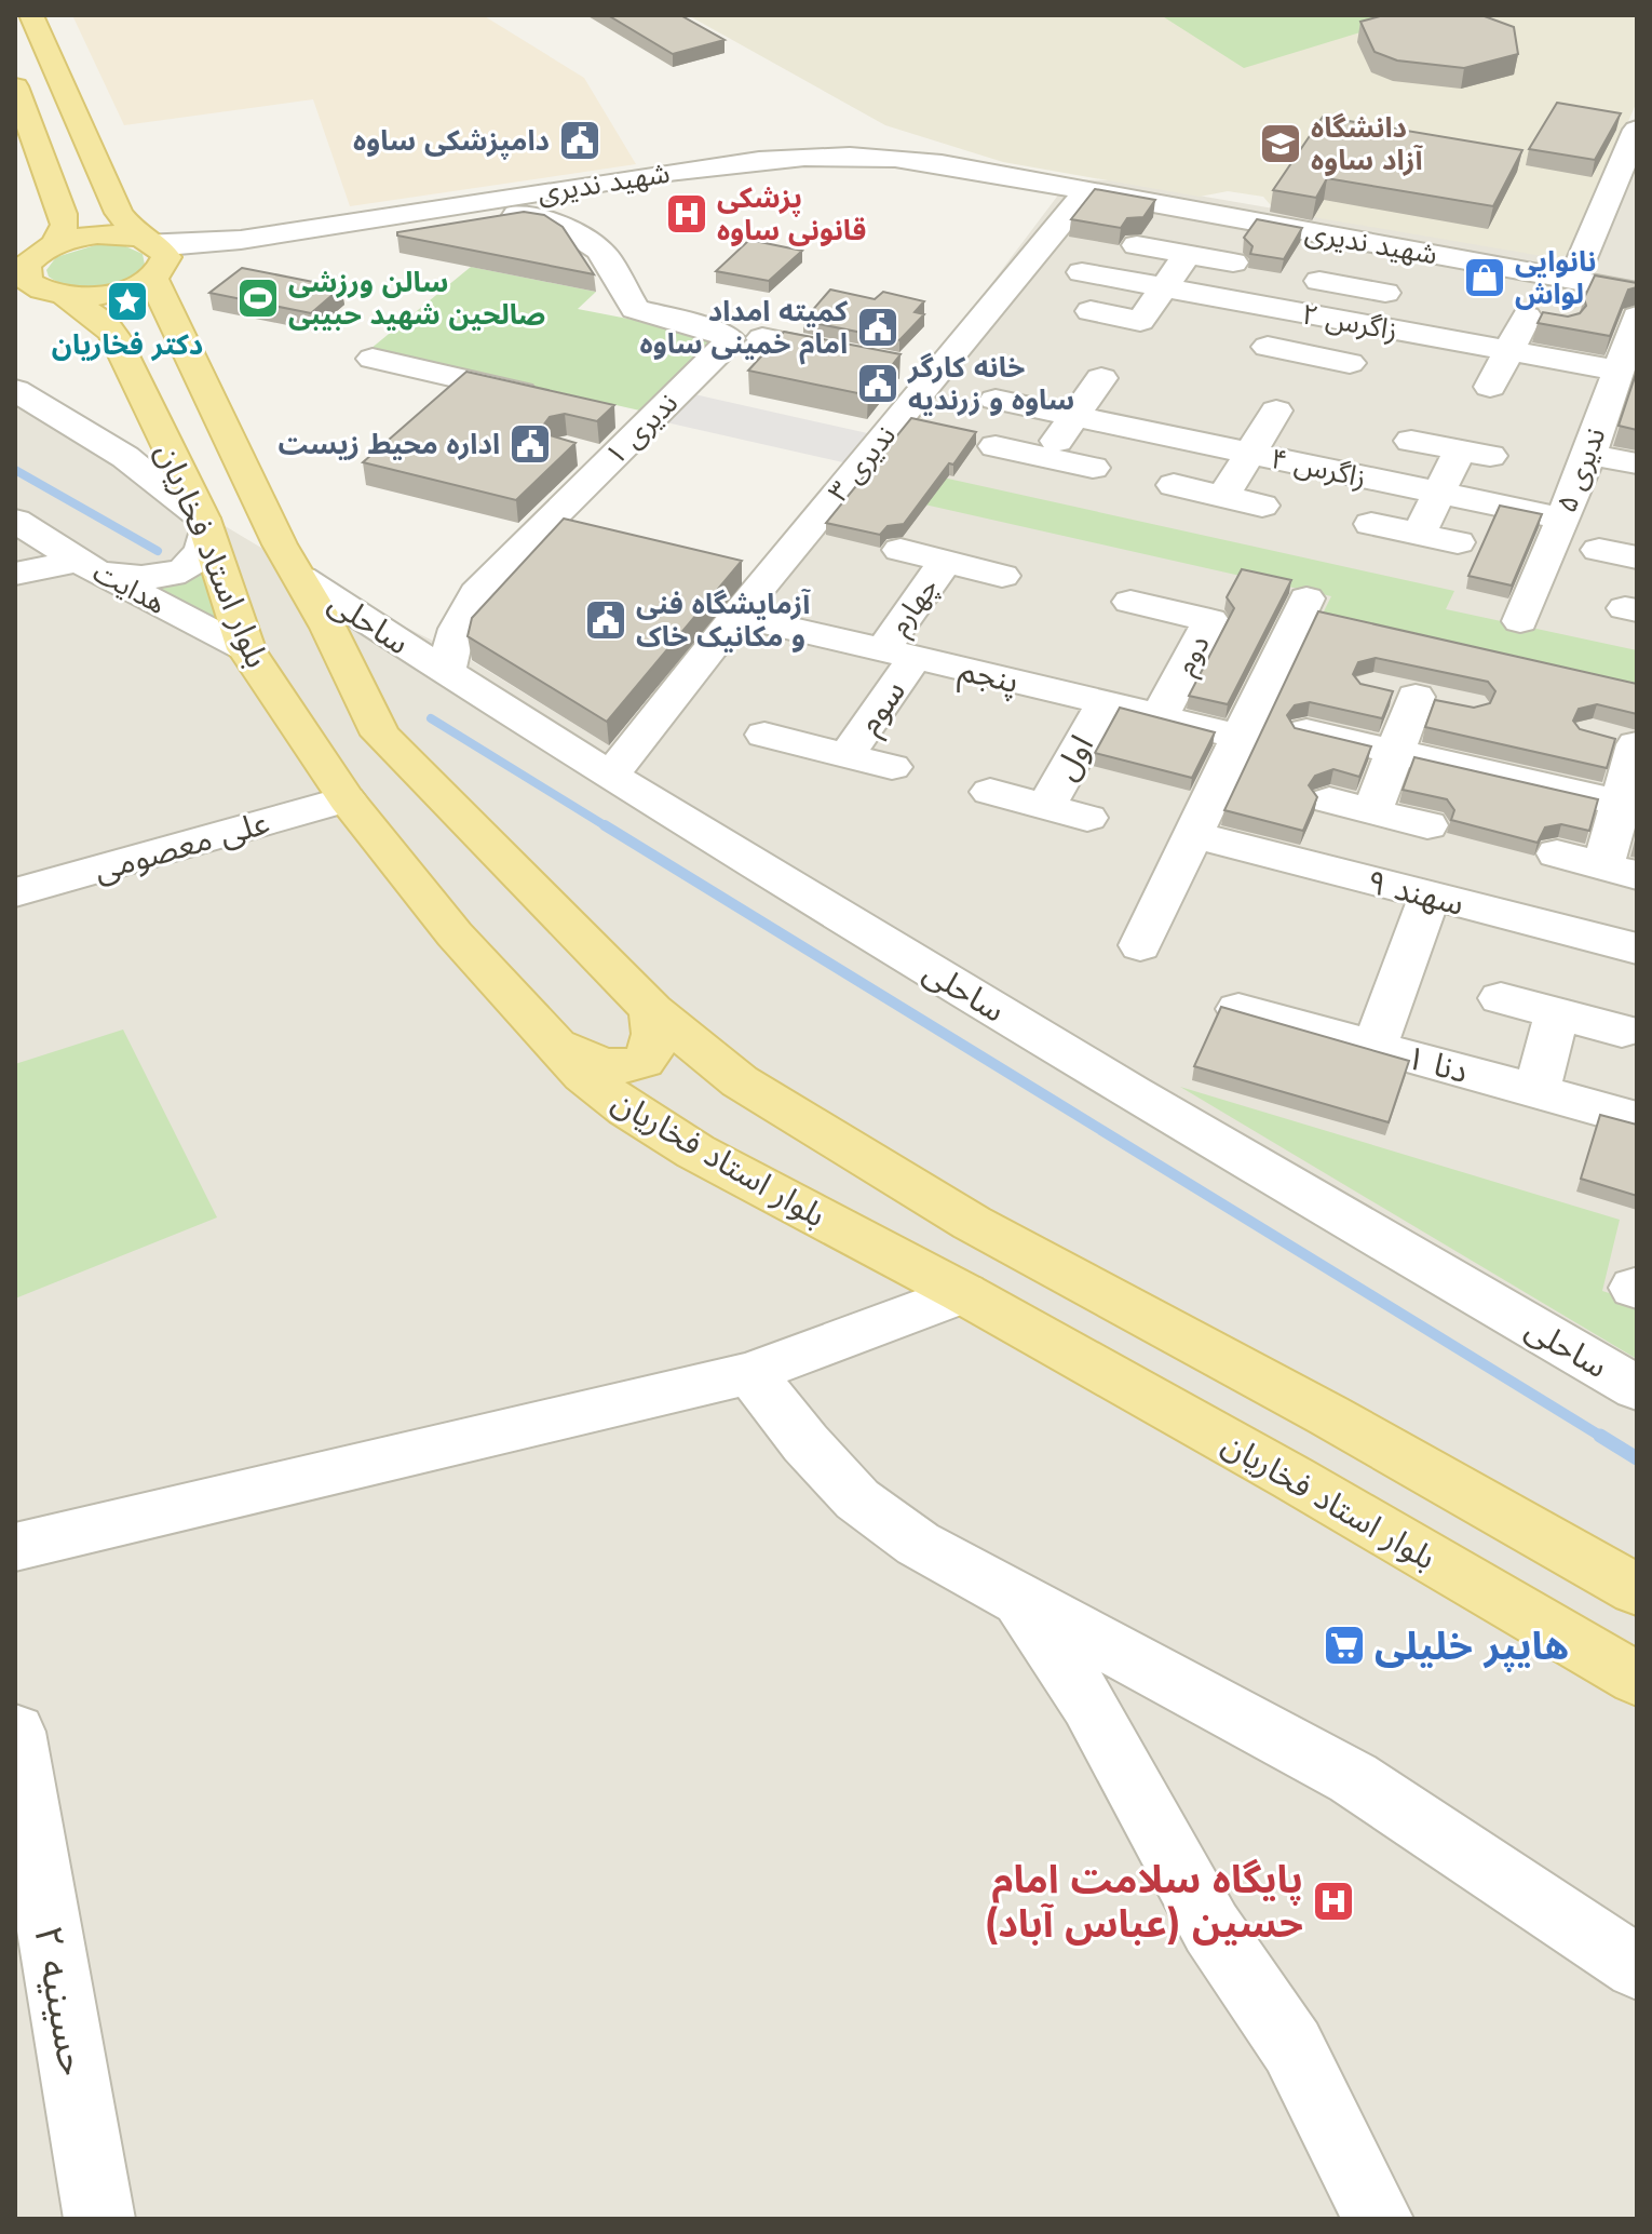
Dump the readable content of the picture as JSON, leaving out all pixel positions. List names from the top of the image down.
{
  "streets": {
    "main road": ["بلوار استاد فخاریان"],
    "street": [
      "شهید ندیری",
      "زاگرس ۲",
      "ندیری ۱",
      "ندیری ۳",
      "زاگرس ۴",
      "ندیری ۵",
      "هدایت",
      "چهارم",
      "ساحلی",
      "دوم",
      "پنجم",
      "سوم",
      "اول",
      "علی معصومی",
      "سهند ۹",
      "دنا ۱",
      "حسینیه ۲"
    ]
  },
  "crossings": [
    ["شهید ندیری", "ندیری ۱"],
    ["شهید ندیری", "ندیری ۳"],
    ["شهید ندیری", "بلوار استاد فخاریان"],
    ["زاگرس ۲", "ندیری ۵"],
    ["ندیری ۳", "ساحلی"],
    ["ندیری ۳", "پنجم"],
    ["زاگرس ۴", "ندیری ۵"],
    ["بلوار استاد فخاریان", "هدایت"],
    ["بلوار استاد فخاریان", "ساحلی"],
    ["بلوار استاد فخاریان", "علی معصومی"],
    ["چهارم", "پنجم"],
    ["چهارم", "سوم"],
    ["دوم", "پنجم"],
    ["پنجم", "سوم"],
    ["پنجم", "اول"]
  ],
  "places": {
    "public building": [
      "دامپزشکی ساوه",
      "کمیته امداد امام خمینی ساوه",
      "خانه کارگر ساوه و زرندیه",
      "اداره محیط زیست",
      "آزمایشگاه فنی و مکانیک خاک"
    ],
    "school or university": ["دانشگاه آزاد ساوه"],
    "hospital": ["پزشکی قانونی ساوه", "پایگاه سلامت امام حسین (عباس آباد)"],
    "shop": ["نانوایی لواش"],
    "sports": ["سالن ورزشی صالحین شهید حبیبی"],
    "place": ["دکتر فخاریان"],
    "supermarket": ["هایپر خلیلی"]
  }
}
